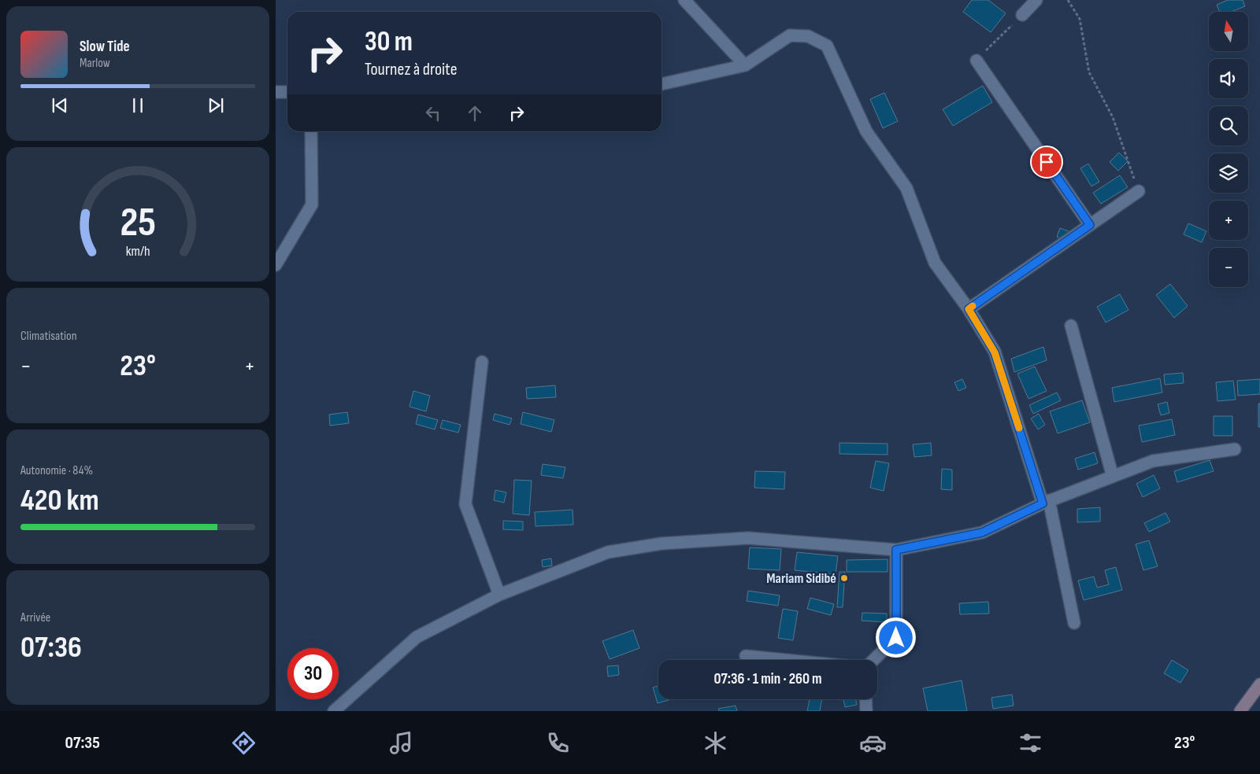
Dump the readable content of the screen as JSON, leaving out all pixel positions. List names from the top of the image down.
{
  "places": ["Mariam Sidibé"],
  "north": "top",
  "page": {
    "map_buttons": ["+", "−"],
    "turn": ["30 m", "Tournez à droite"],
    "song": ["Slow Tide", "Marlow"],
    "tile": [
      "Climatisation",
      ["Autonomie · 84%", "420 km"],
      ["Arrivée", "07:36"]
    ],
    "heat": ["−", "23°", "+"],
    "limit": "30",
    "trip": "07:36 · 1 min · 260 m",
    "tabs": ["07:35", "23°"],
    "gauge": ["25", "km/h"]
  }
}
